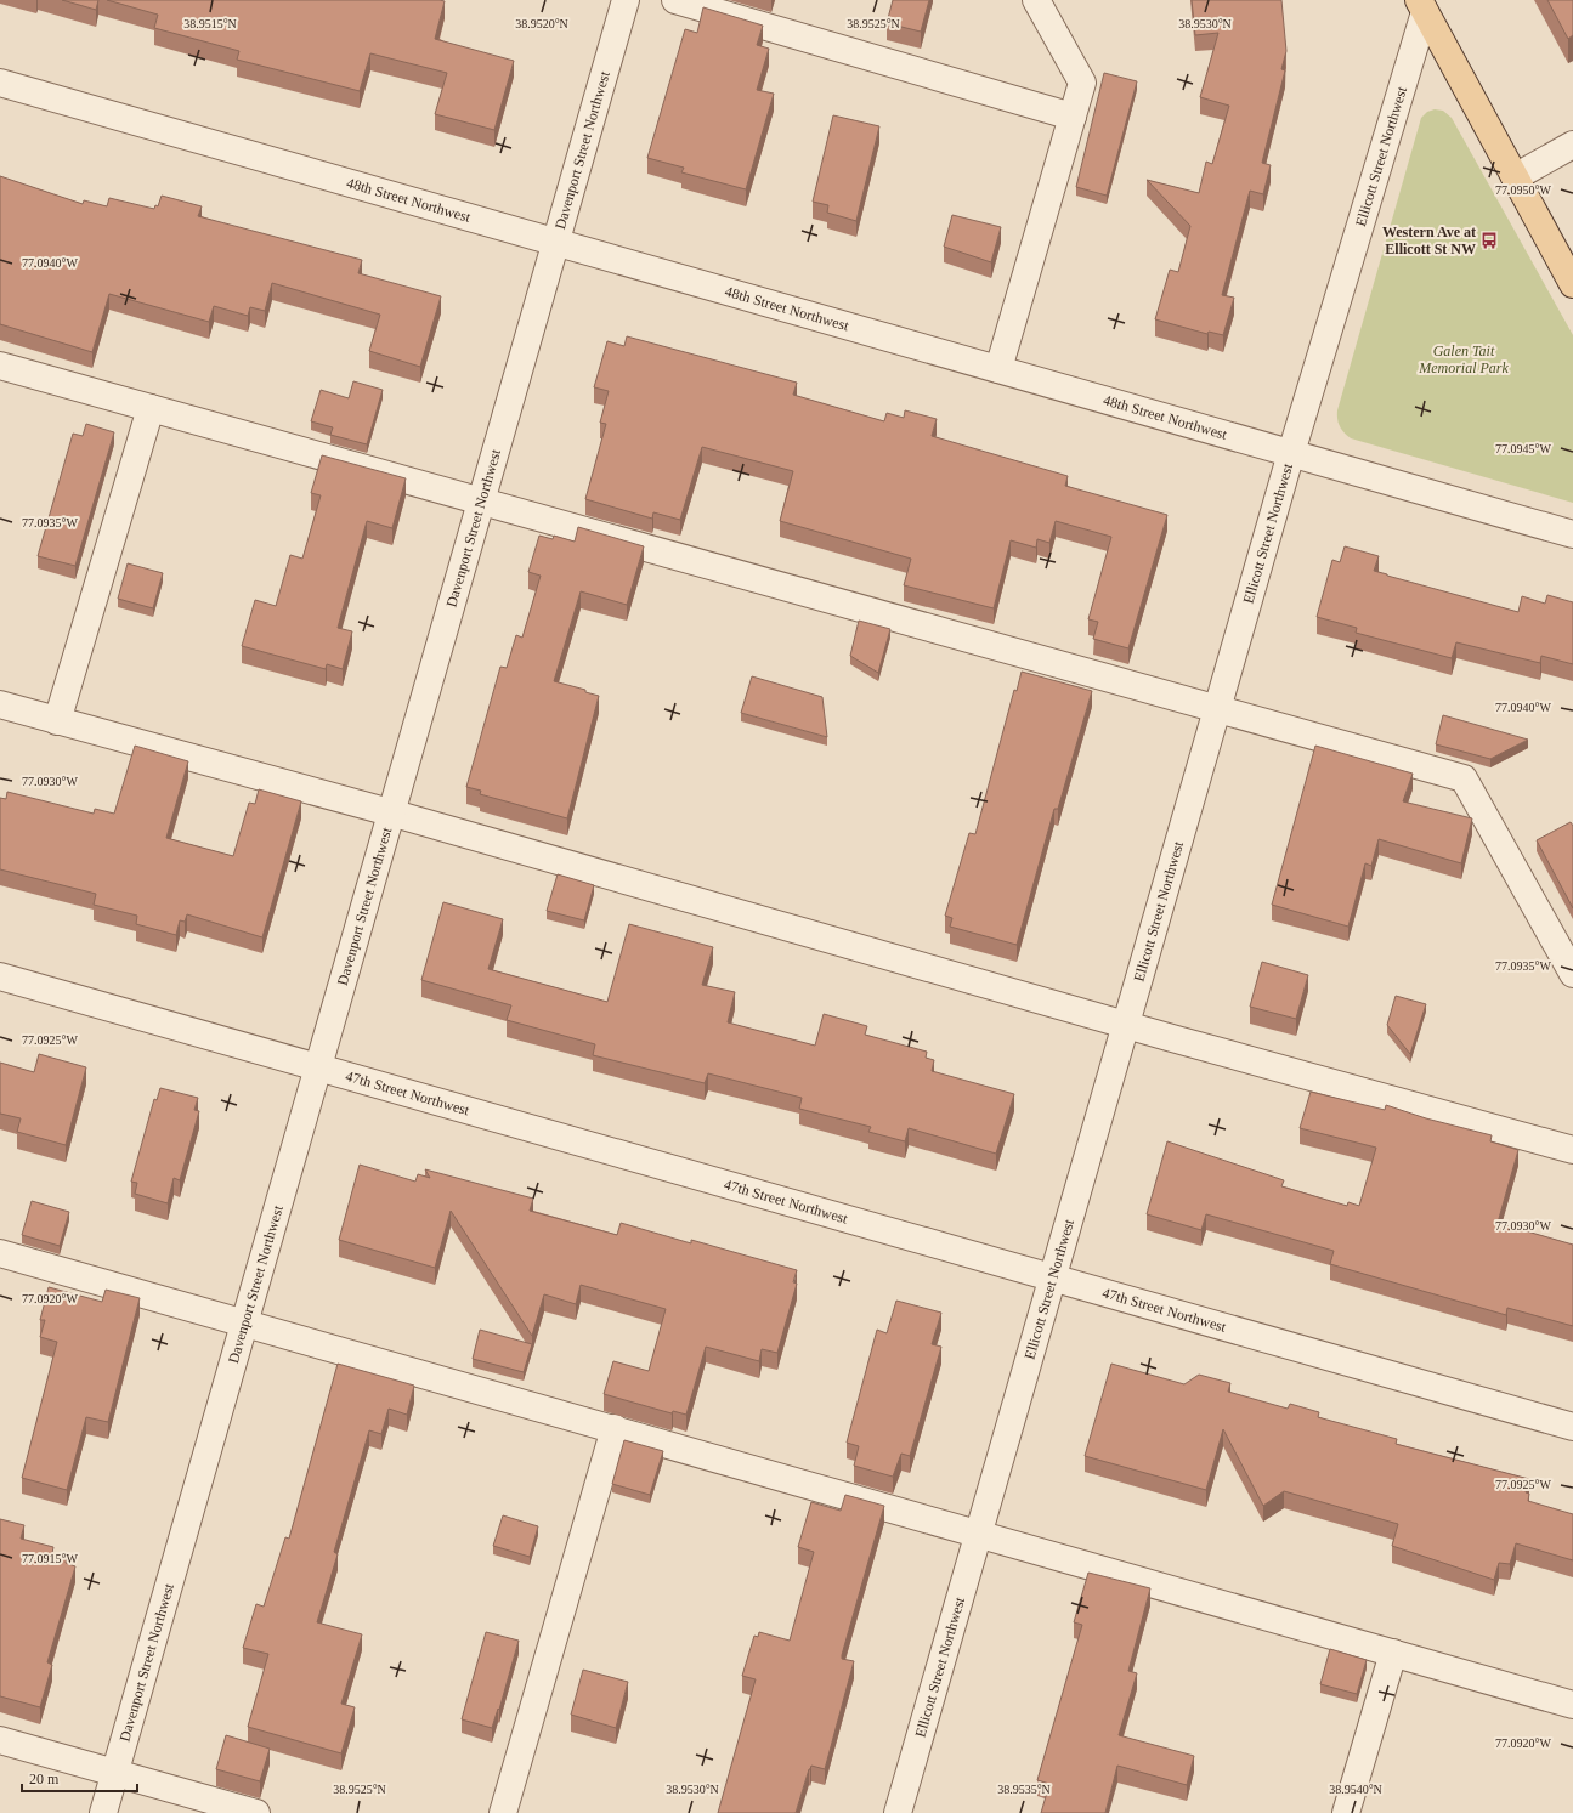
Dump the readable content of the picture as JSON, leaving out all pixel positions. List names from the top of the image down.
{
  "streets": {
    "street": [
      "Davenport Street Northwest",
      "Ellicott Street Northwest",
      "48th Street Northwest",
      "47th Street Northwest"
    ]
  },
  "crossings": [
    ["Davenport Street Northwest", "48th Street Northwest"],
    ["Davenport Street Northwest", "47th Street Northwest"],
    ["Ellicott Street Northwest", "48th Street Northwest"],
    ["Ellicott Street Northwest", "47th Street Northwest"]
  ],
  "parks": ["Galen Tait Memorial Park"],
  "places": {
    "bus stop": ["Western Ave at Ellicott St NW"]
  },
  "scale_bar": "20 m",
  "coordinates": [
    "38.9515°N",
    "38.9520°N",
    "38.9525°N",
    "38.9530°N",
    "77.0950°W",
    "77.0940°W",
    "77.0945°W",
    "77.0935°W",
    "77.0930°W",
    "77.0925°W",
    "77.0920°W",
    "77.0915°W",
    "38.9535°N",
    "38.9540°N"
  ]
}
